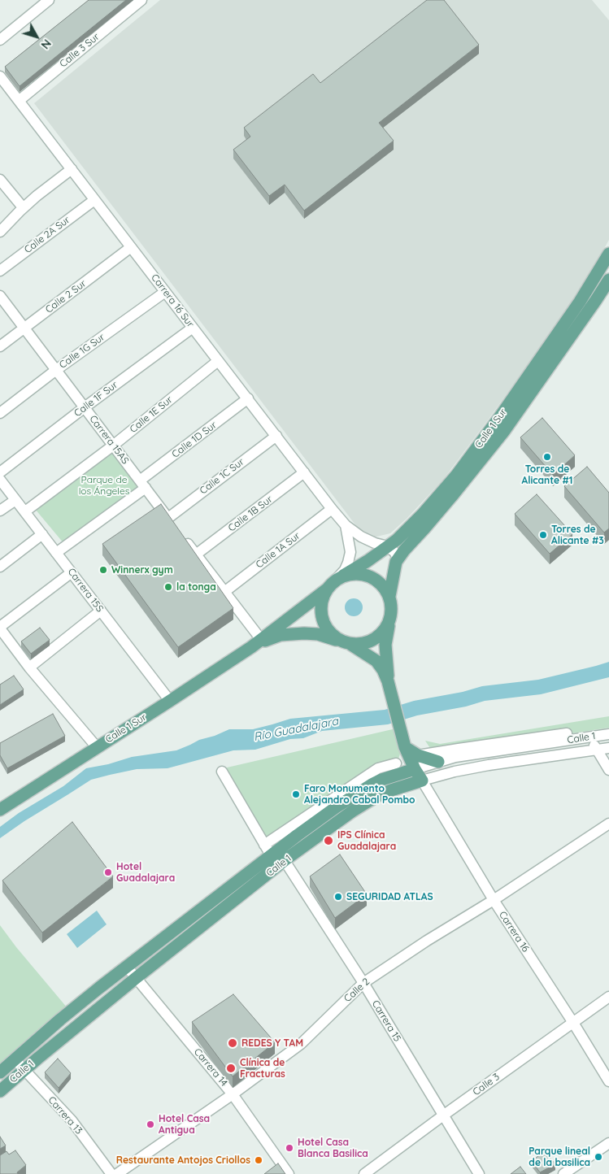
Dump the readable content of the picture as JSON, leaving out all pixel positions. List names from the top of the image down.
{
  "streets": {
    "main road": ["Calle 1 Sur", "Calle 1"],
    "street": [
      "Calle 3 Sur",
      "Calle 2A Sur",
      "Calle 2 Sur",
      "Carrera 16 Sur",
      "Calle 1G Sur",
      "Calle 1F Sur",
      "Calle 1E Sur",
      "Carrera 15AS",
      "Calle 1D Sur",
      "Calle 1C Sur",
      "Calle 1B Sur",
      "Calle 1A Sur",
      "Carrera 15S",
      "Carrera 16",
      "Calle 2",
      "Carrera 15",
      "Carrera 14",
      "Calle 3",
      "Carrera 13"
    ]
  },
  "crossings": [
    ["Calle 3 Sur", "Carrera 16 Sur"],
    ["Calle 2A Sur", "Carrera 16 Sur"],
    ["Calle 2 Sur", "Carrera 16 Sur"],
    ["Calle 2 Sur", "Carrera 15AS"],
    ["Carrera 16 Sur", "Calle 1G Sur"],
    ["Carrera 16 Sur", "Calle 1F Sur"],
    ["Carrera 16 Sur", "Calle 1E Sur"],
    ["Carrera 16 Sur", "Calle 1 Sur"],
    ["Carrera 16 Sur", "Calle 1D Sur"],
    ["Carrera 16 Sur", "Calle 1C Sur"],
    ["Carrera 16 Sur", "Calle 1B Sur"],
    ["Carrera 16 Sur", "Calle 1A Sur"],
    ["Calle 1G Sur", "Carrera 15AS"],
    ["Calle 1F Sur", "Carrera 15AS"],
    ["Calle 1E Sur", "Carrera 15AS"],
    ["Calle 1E Sur", "Carrera 15S"],
    ["Calle 1 Sur", "Carrera 15S"],
    ["Carrera 15AS", "Calle 1D Sur"],
    ["Carrera 15AS", "Calle 1C Sur"],
    ["Calle 1", "Carrera 16"],
    ["Calle 1", "Carrera 15"],
    ["Calle 1", "Carrera 14"],
    ["Calle 1", "Carrera 13"],
    ["Carrera 16", "Calle 2"],
    ["Carrera 16", "Calle 3"],
    ["Calle 2", "Carrera 15"],
    ["Calle 2", "Carrera 14"],
    ["Carrera 15", "Calle 3"]
  ],
  "water": ["Río Guadalajara"],
  "parks": ["Parque de los Ángeles"],
  "places": [
    "Torres de Alicante #1",
    "Torres de Alicante #3",
    "Winnerx gym",
    "la tonga",
    "Faro Monumento Alejandro Cabal Pombo",
    "IPS Clínica Guadalajara",
    "Hotel Guadalajara",
    "SEGURIDAD ATLAS",
    "REDES Y TAM",
    "Clínica de Fracturas",
    "Hotel Casa Antigua",
    "Hotel Casa Blanca Basilica",
    "Parque lineal de la basilica",
    "Restaurante Antojos Criollos"
  ],
  "north": "bottom right"
}
